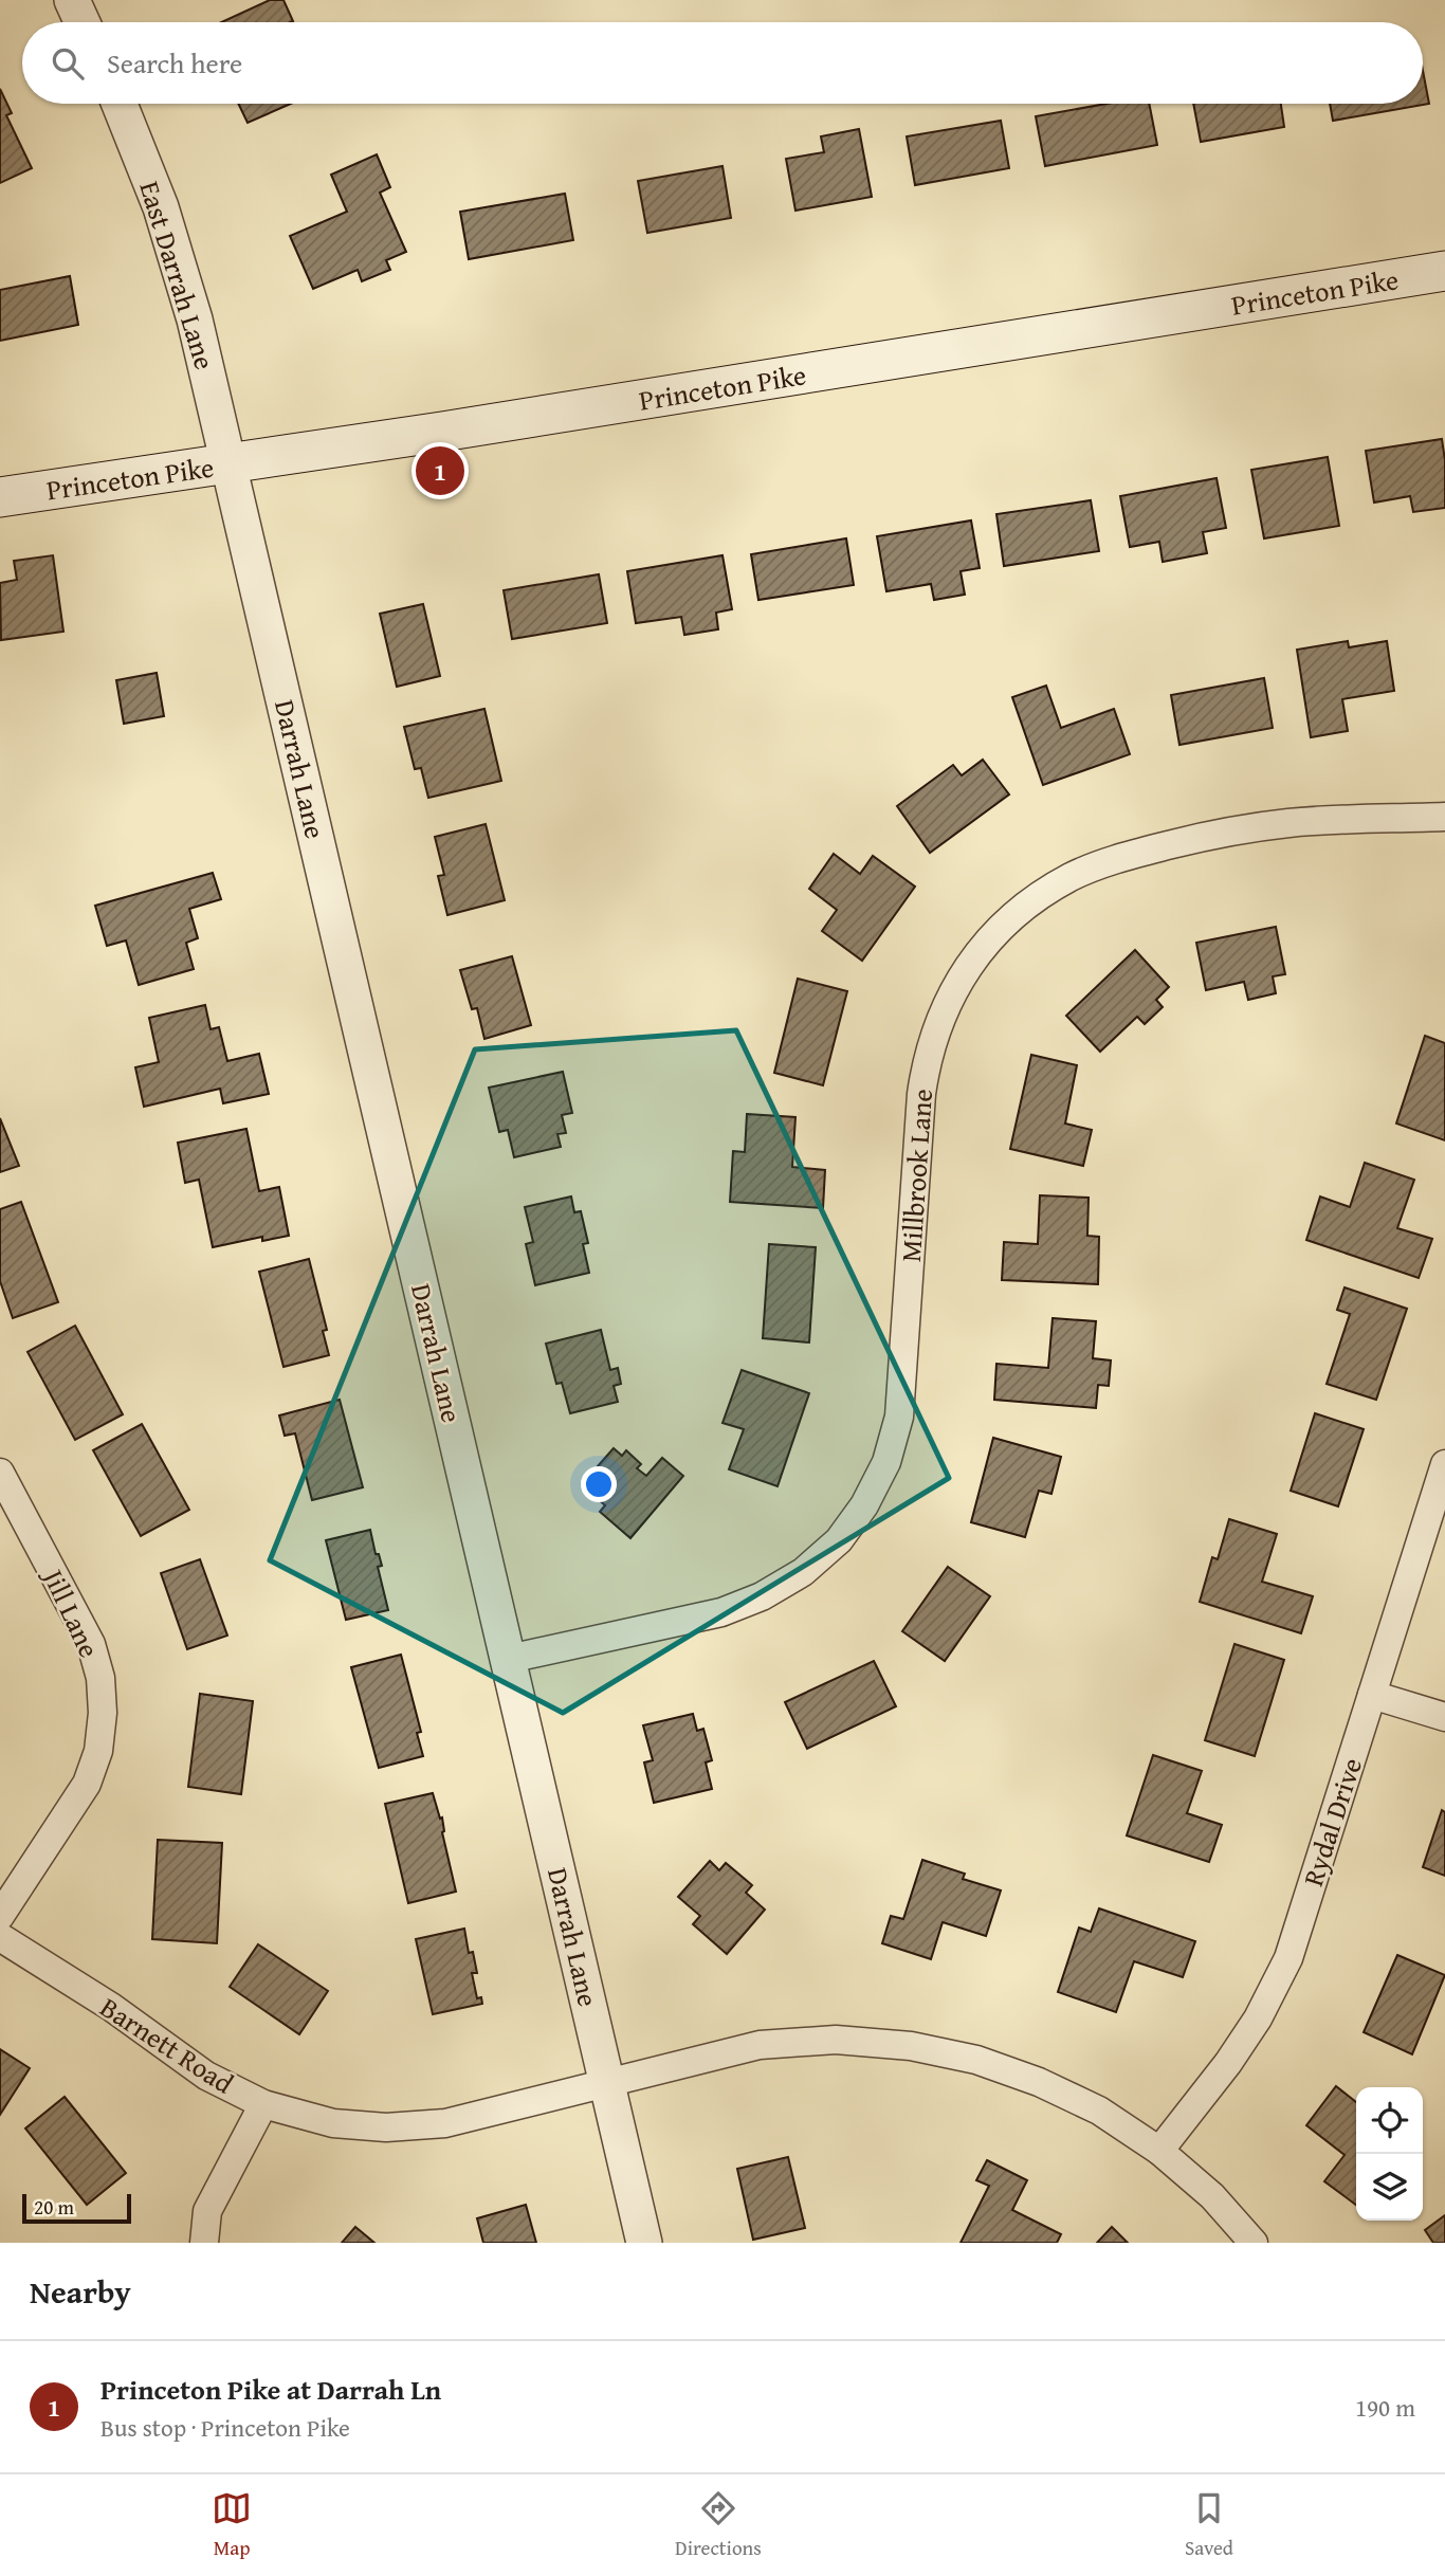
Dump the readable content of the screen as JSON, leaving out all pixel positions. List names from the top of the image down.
{
  "streets": {
    "main road": ["Princeton Pike"],
    "street": [
      "East Darrah Lane",
      "Darrah Lane",
      "Millbrook Lane",
      "Jill Lane",
      "Rydal Drive",
      "Barnett Road"
    ]
  },
  "crossings": [
    ["East Darrah Lane", "Princeton Pike"],
    ["East Darrah Lane", "Darrah Lane"],
    ["Princeton Pike", "Darrah Lane"],
    ["Darrah Lane", "Millbrook Lane"],
    ["Darrah Lane", "Barnett Road"],
    ["Rydal Drive", "Barnett Road"]
  ],
  "scale_bar": "20 m",
  "page": {
    "search": "Search here",
    "pins": "1",
    "scale": "20 m",
    "heading": "Nearby",
    "list": [
      {
        "mark": "1",
        "name": "Princeton Pike at Darrah Ln",
        "note": "Bus stop · Princeton Pike",
        "value": "190 m"
      }
    ],
    "nav": ["Map", "Directions", "Saved"]
  }
}
